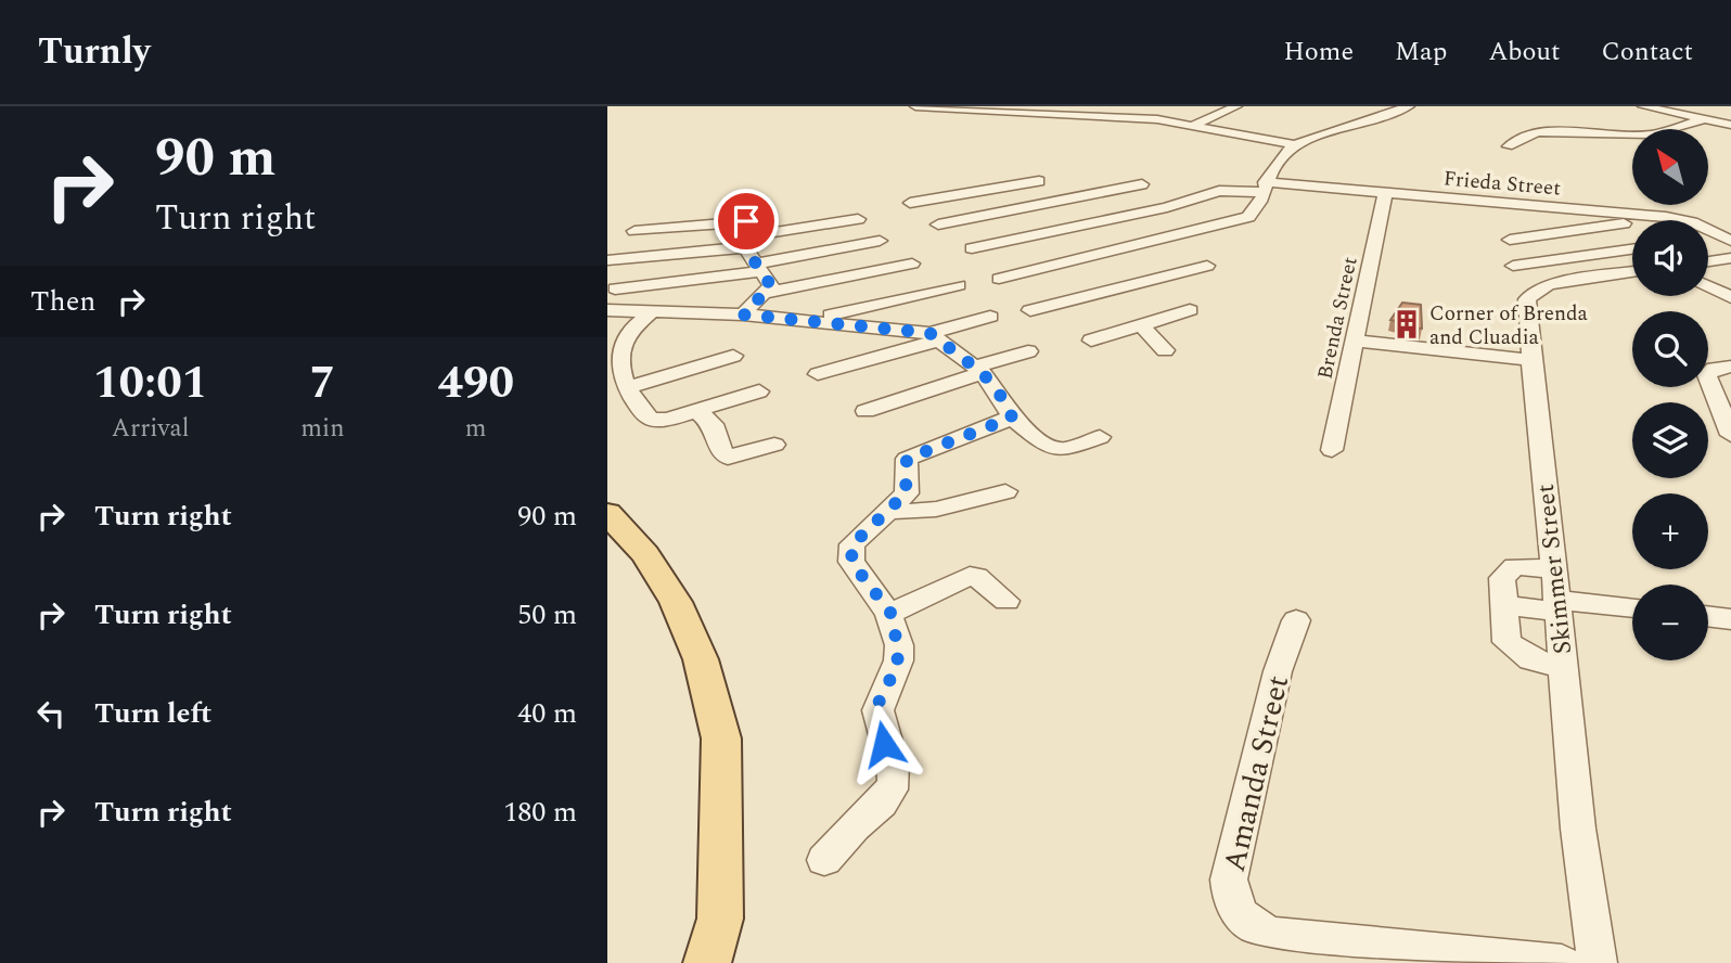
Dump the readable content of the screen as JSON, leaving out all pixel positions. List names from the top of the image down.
{
  "streets": {
    "street": [
      "Frieda Street",
      "Brenda Street",
      "Skimmer Street",
      "Amanda Street"
    ]
  },
  "crossings": [
    ["Frieda Street", "Brenda Street"]
  ],
  "places": {
    "building": ["Corner of Brenda and Cluadia"]
  },
  "north": "top left",
  "page": {
    "header": "Turnly",
    "nav": [
      "Home",
      "Map",
      "About",
      "Contact"
    ],
    "turn": ["90 m", "Turn right"],
    "map_buttons": ["+", "−"],
    "then": "Then",
    "eta": [
      "10:01",
      "Arrival",
      "7",
      "min",
      "490",
      "m"
    ],
    "list": [
      {
        "name": "Turn right",
        "value": "90 m"
      },
      {
        "name": "Turn right",
        "value": "50 m"
      },
      {
        "name": "Turn left",
        "value": "40 m"
      },
      {
        "name": "Turn right",
        "value": "180 m"
      }
    ]
  }
}
